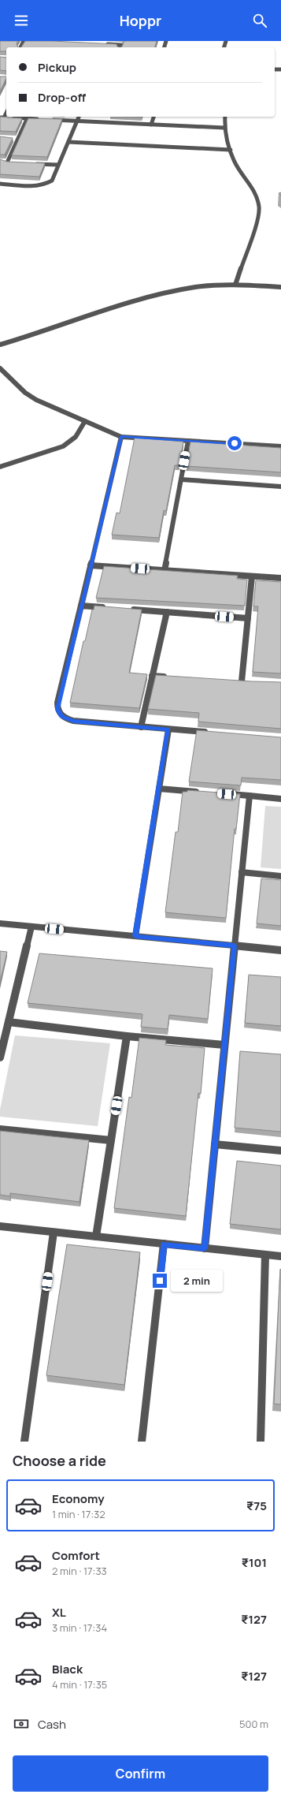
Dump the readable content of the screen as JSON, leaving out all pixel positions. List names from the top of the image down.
{
  "page": {
    "header": "Hoppr",
    "banner": ["Pickup", "Drop-off"],
    "bubble": "2 min",
    "heading": "Choose a ride",
    "list": [
      {
        "name": "Economy",
        "note": "1 min · 17:32",
        "value": "₹75"
      },
      {
        "name": "Comfort",
        "note": "2 min · 17:33",
        "value": "₹101"
      },
      {
        "name": "XL",
        "note": "3 min · 17:34",
        "value": "₹127"
      },
      {
        "name": "Black",
        "note": "4 min · 17:35",
        "value": "₹127"
      }
    ],
    "pay": ["Cash", "500 m"],
    "buttons": "Confirm"
  }
}
